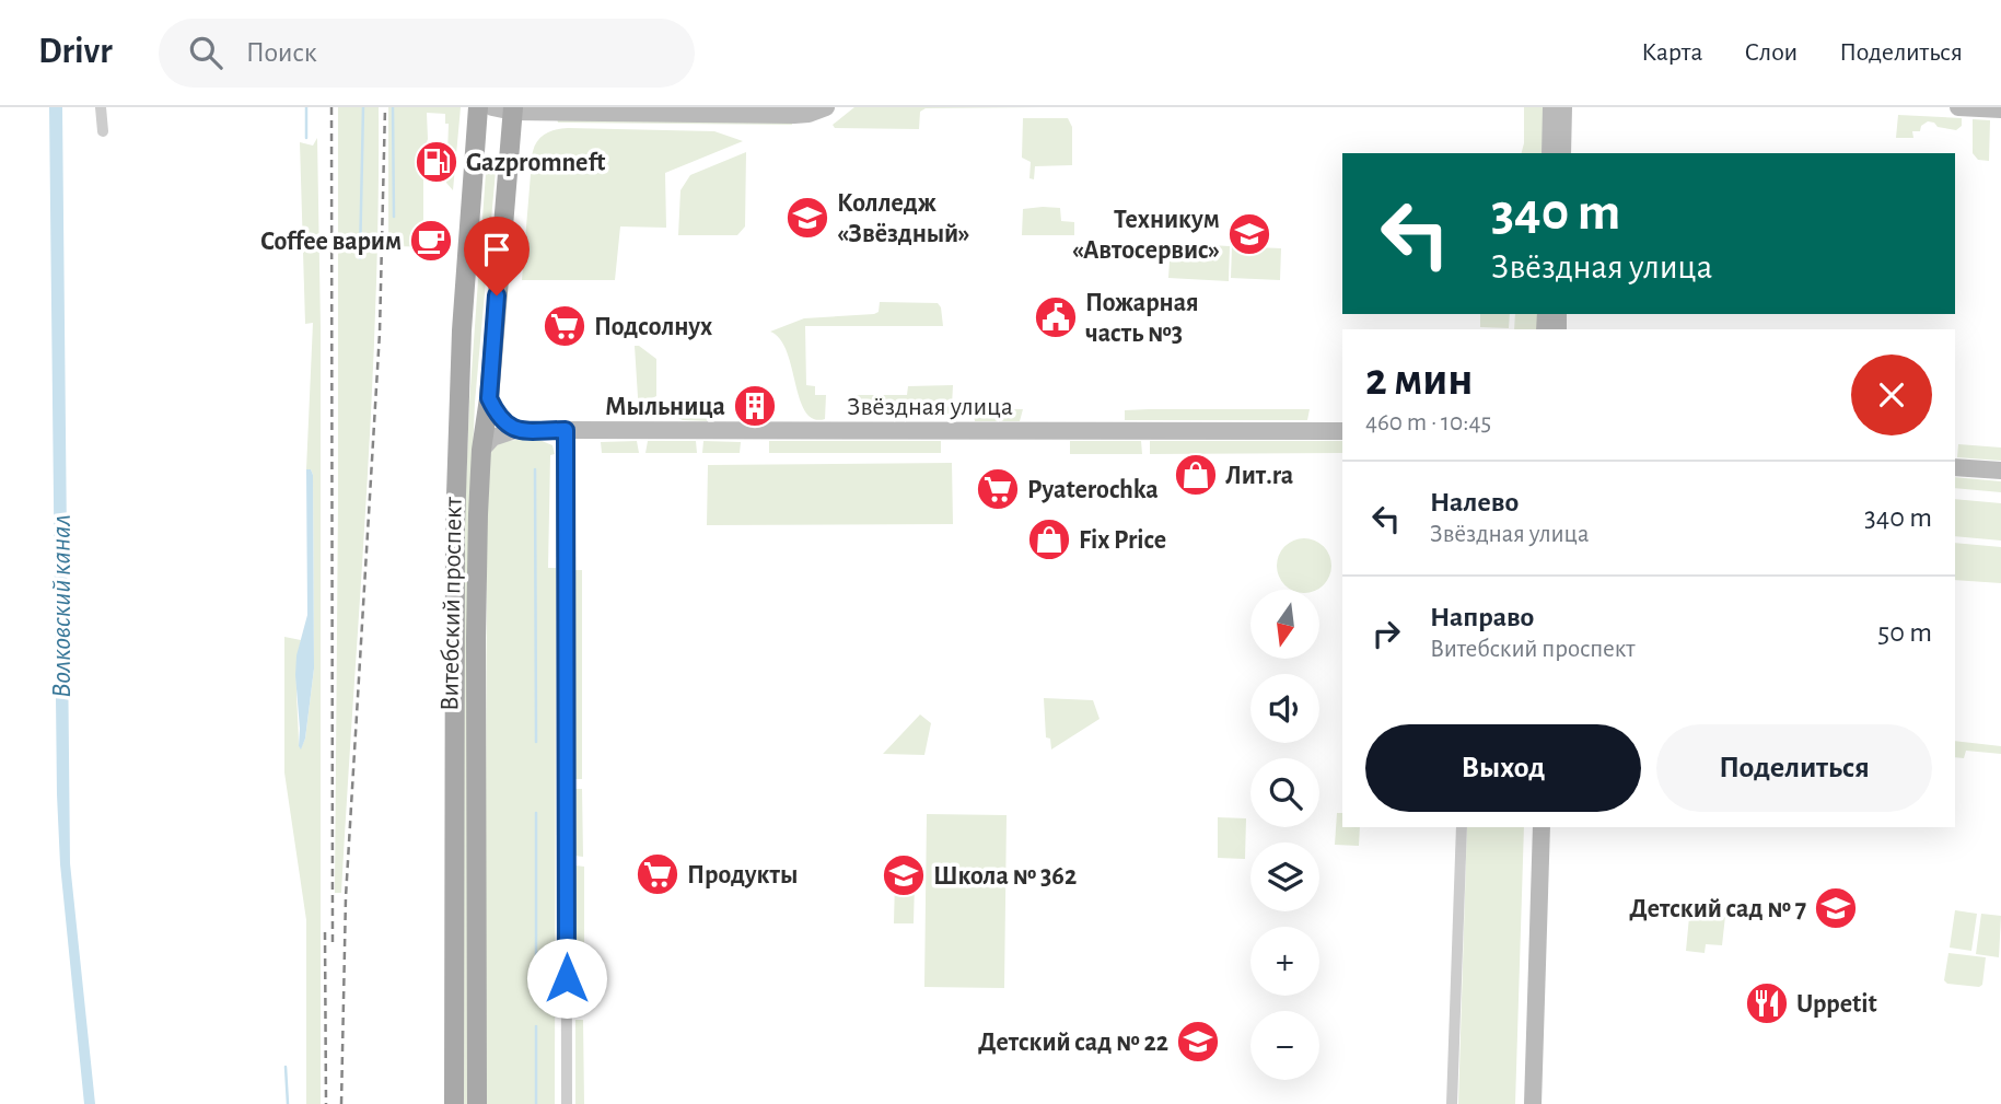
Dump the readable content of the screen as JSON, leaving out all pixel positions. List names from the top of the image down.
{
  "streets": {
    "main road": ["Витебский проспект"],
    "street": ["Звёздная улица"]
  },
  "water": ["Волковский канал"],
  "places": {
    "fuel station": ["Gazpromneft"],
    "school or university": [
      "Колледж «Звёздный»",
      "Техникум «Автосервис»",
      "Школа № 362",
      "Детский сад № 7",
      "Детский сад № 22"
    ],
    "cafe": ["Coffee варим"],
    "public building": ["Пожарная часть №3"],
    "supermarket": ["Подсолнух", "Pyaterochka", "Продукты"],
    "building": ["Мыльница"],
    "shop": ["Лит.ra", "Fix Price"],
    "restaurant": ["Uppetit"]
  },
  "north": "bottom",
  "page": {
    "header": "Drivr",
    "search": "Поиск",
    "nav": ["Карта", "Слои", "Поделиться"],
    "turn": ["340 m", "Звёздная улица"],
    "heading": ["2 мин", "460 m · 10:45"],
    "list": [
      {
        "name": "Налево",
        "note": "Звёздная улица",
        "value": "340 m"
      },
      {
        "name": "Направо",
        "note": "Витебский проспект",
        "value": "50 m"
      }
    ],
    "map_buttons": ["+", "−"],
    "buttons": ["Выход", "Поделиться"]
  }
}
